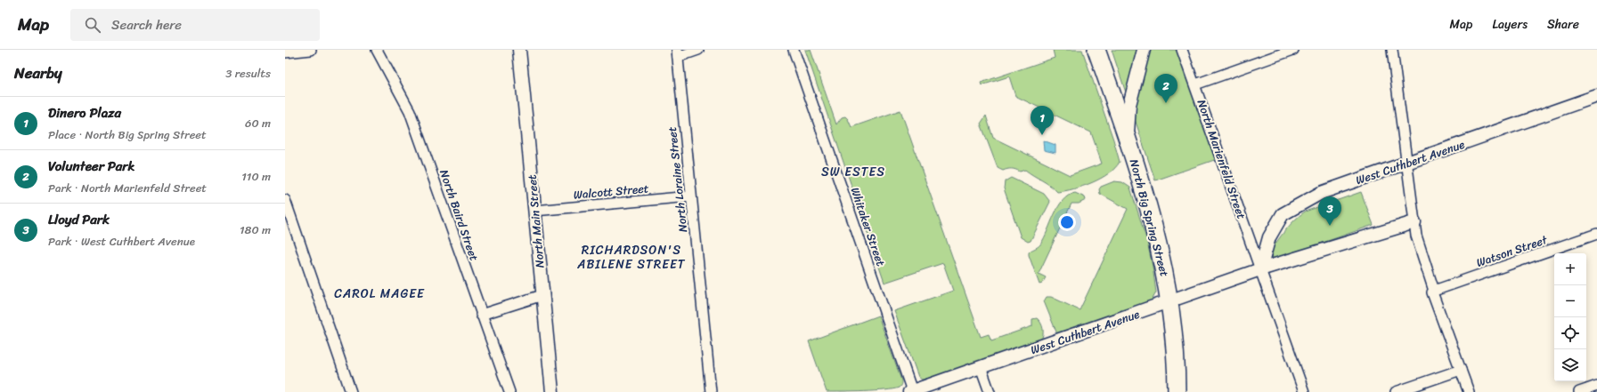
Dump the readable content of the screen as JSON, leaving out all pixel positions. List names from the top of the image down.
{
  "streets": {
    "highway": ["North Big Spring Street"],
    "street": [
      "North Marienfeld Street",
      "West Cuthbert Avenue",
      "North Loraine Street",
      "Walcott Street",
      "North Baird Street",
      "North Main Street",
      "Whitaker Street",
      "Watson Street"
    ]
  },
  "crossings": [
    ["North Marienfeld Street", "West Cuthbert Avenue"],
    ["West Cuthbert Avenue", "North Big Spring Street"],
    ["West Cuthbert Avenue", "Whitaker Street"],
    ["North Loraine Street", "Walcott Street"],
    ["Walcott Street", "North Main Street"]
  ],
  "districts": ["SW ESTES", "RICHARDSON'S ABILENE STREET", "CAROL MAGEE"],
  "page": {
    "header": "Map",
    "search": "Search here",
    "nav": ["Map", "Layers", "Share"],
    "heading": ["Nearby", "3 results"],
    "pins": ["2", "1", "3"],
    "list": [
      {
        "mark": "1",
        "name": "Dinero Plaza",
        "note": "Place · North Big Spring Street",
        "value": "60 m"
      },
      {
        "mark": "2",
        "name": "Volunteer Park",
        "note": "Park · North Marienfeld Street",
        "value": "110 m"
      },
      {
        "mark": "3",
        "name": "Lloyd Park",
        "note": "Park · West Cuthbert Avenue",
        "value": "180 m"
      }
    ],
    "map_buttons": ["+", "−"]
  }
}
